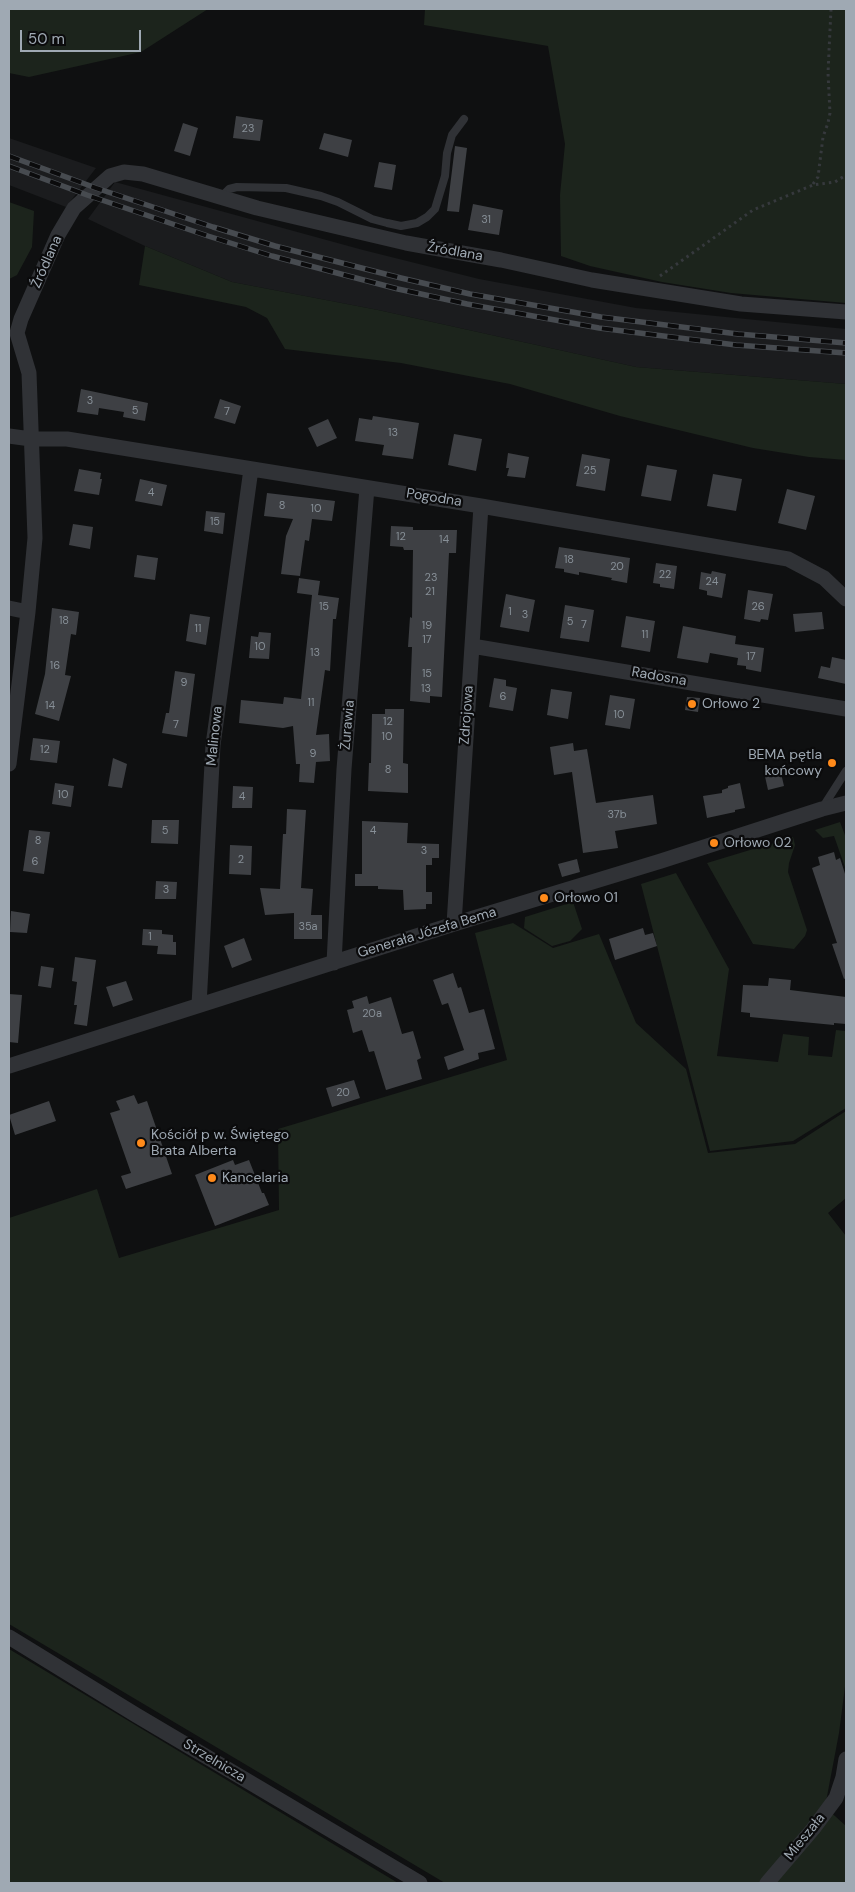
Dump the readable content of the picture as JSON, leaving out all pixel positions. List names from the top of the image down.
{
  "streets": {
    "street": [
      "Źródlana",
      "Pogodna",
      "Radosna",
      "Zdrojowa",
      "Żurawia",
      "Malinowa",
      "Generała Józefa Bema",
      "Strzelnicza",
      "Mieszała"
    ]
  },
  "crossings": [
    ["Źródlana", "Pogodna"],
    ["Pogodna", "Zdrojowa"],
    ["Pogodna", "Żurawia"],
    ["Pogodna", "Malinowa"],
    ["Radosna", "Zdrojowa"],
    ["Zdrojowa", "Generała Józefa Bema"],
    ["Żurawia", "Generała Józefa Bema"],
    ["Malinowa", "Generała Józefa Bema"]
  ],
  "places": [
    "Orłowo 2",
    "BEMA pętla końcowy",
    "Orłowo 02",
    "Orłowo 01",
    "Kościół p w. Świętego Brata Alberta",
    "Kancelaria"
  ],
  "house_numbers": [
    "23",
    "31",
    "3",
    "5",
    "7",
    "13",
    "25",
    "4",
    "8",
    "10",
    "15",
    "12",
    "14",
    "18",
    "20",
    "22",
    "23",
    "24",
    "21",
    "15",
    "26",
    "1",
    "3",
    "18",
    "5",
    "7",
    "19",
    "11",
    "11",
    "17",
    "10",
    "13",
    "17",
    "16",
    "15",
    "9",
    "13",
    "6",
    "11",
    "14",
    "10",
    "12",
    "7",
    "10",
    "12",
    "9",
    "8",
    "10",
    "4",
    "37b",
    "5",
    "4",
    "8",
    "3",
    "2",
    "6",
    "3",
    "35a",
    "1",
    "20a",
    "20"
  ],
  "scale_bar": "50 m"
}
